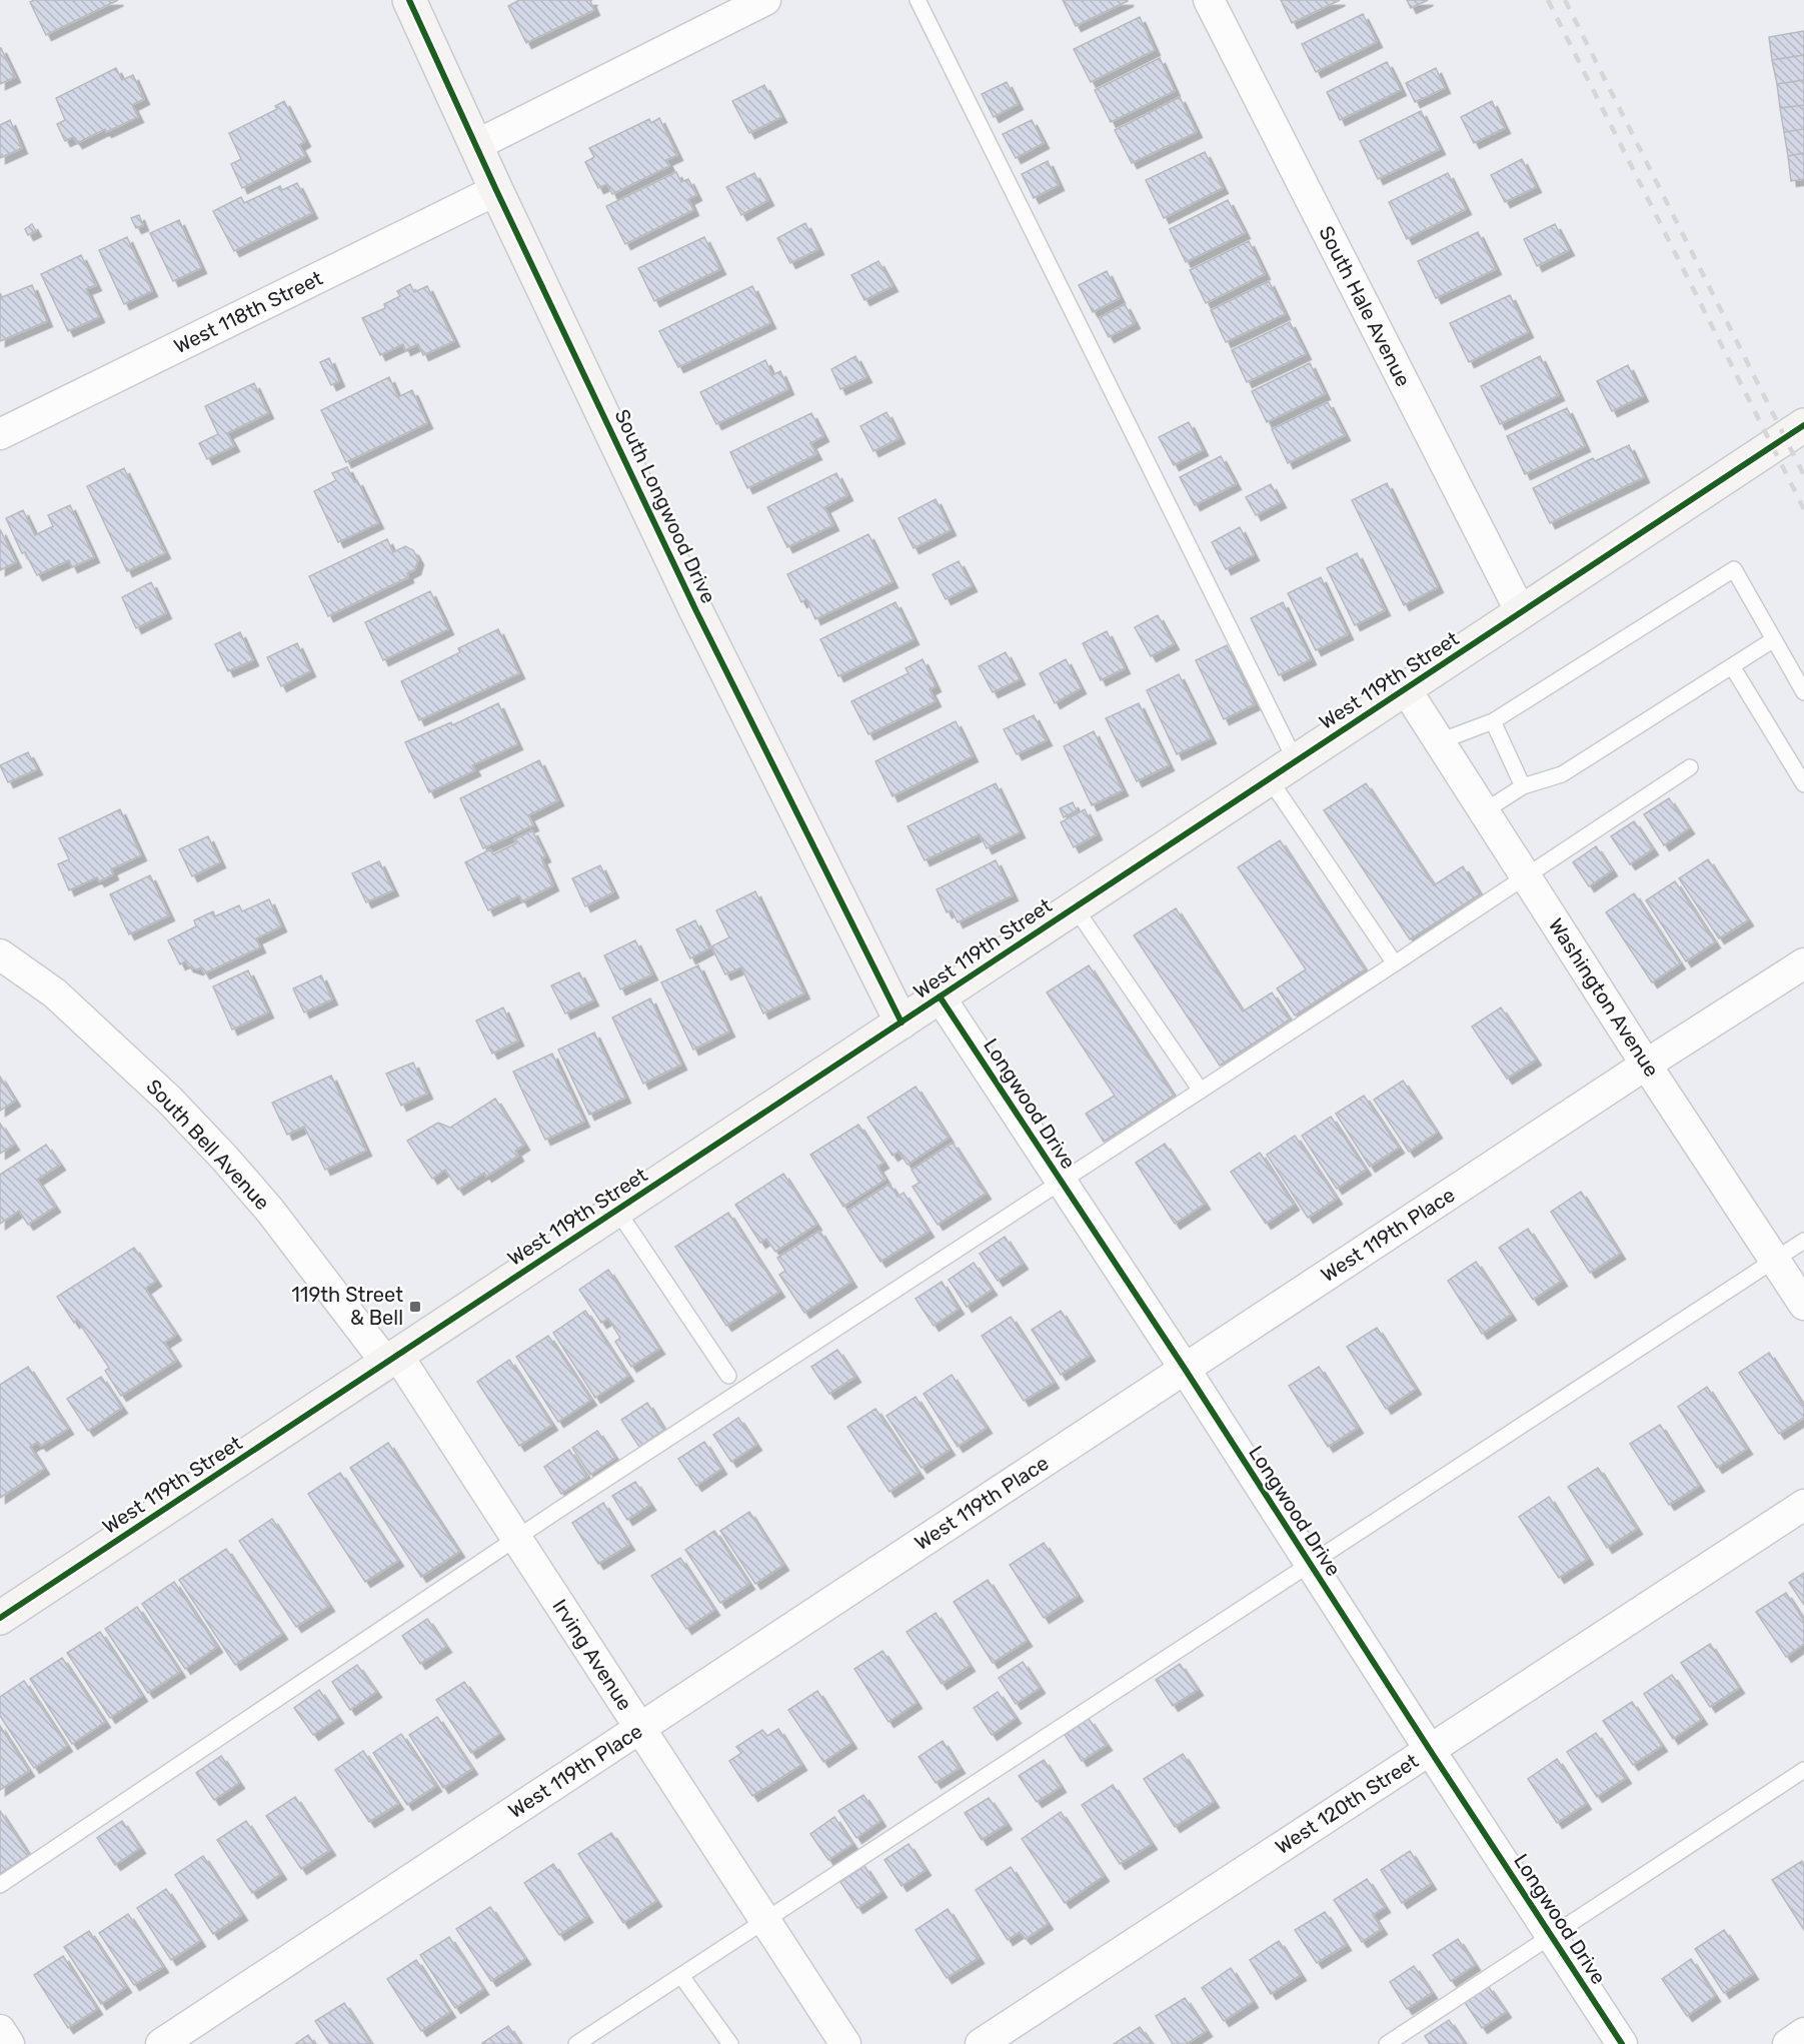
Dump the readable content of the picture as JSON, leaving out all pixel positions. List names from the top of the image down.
{
  "streets": {
    "street": [
      "South Hale Avenue",
      "West 118th Street",
      "South Longwood Drive",
      "West 119th Street",
      "Washington Avenue",
      "Longwood Drive",
      "South Bell Avenue",
      "West 119th Place",
      "Irving Avenue",
      "West 120th Street"
    ]
  },
  "crossings": [
    ["South Hale Avenue", "West 119th Street"],
    ["West 118th Street", "South Longwood Drive"],
    ["South Longwood Drive", "West 119th Street"],
    ["West 119th Street", "Washington Avenue"],
    ["West 119th Street", "Longwood Drive"],
    ["West 119th Street", "South Bell Avenue"],
    ["West 119th Street", "Irving Avenue"],
    ["Washington Avenue", "West 119th Place"],
    ["Longwood Drive", "West 119th Place"],
    ["Longwood Drive", "West 120th Street"],
    ["South Bell Avenue", "Irving Avenue"],
    ["West 119th Place", "Irving Avenue"]
  ],
  "places": {
    "transit": ["119th Street & Bell"]
  }
}
